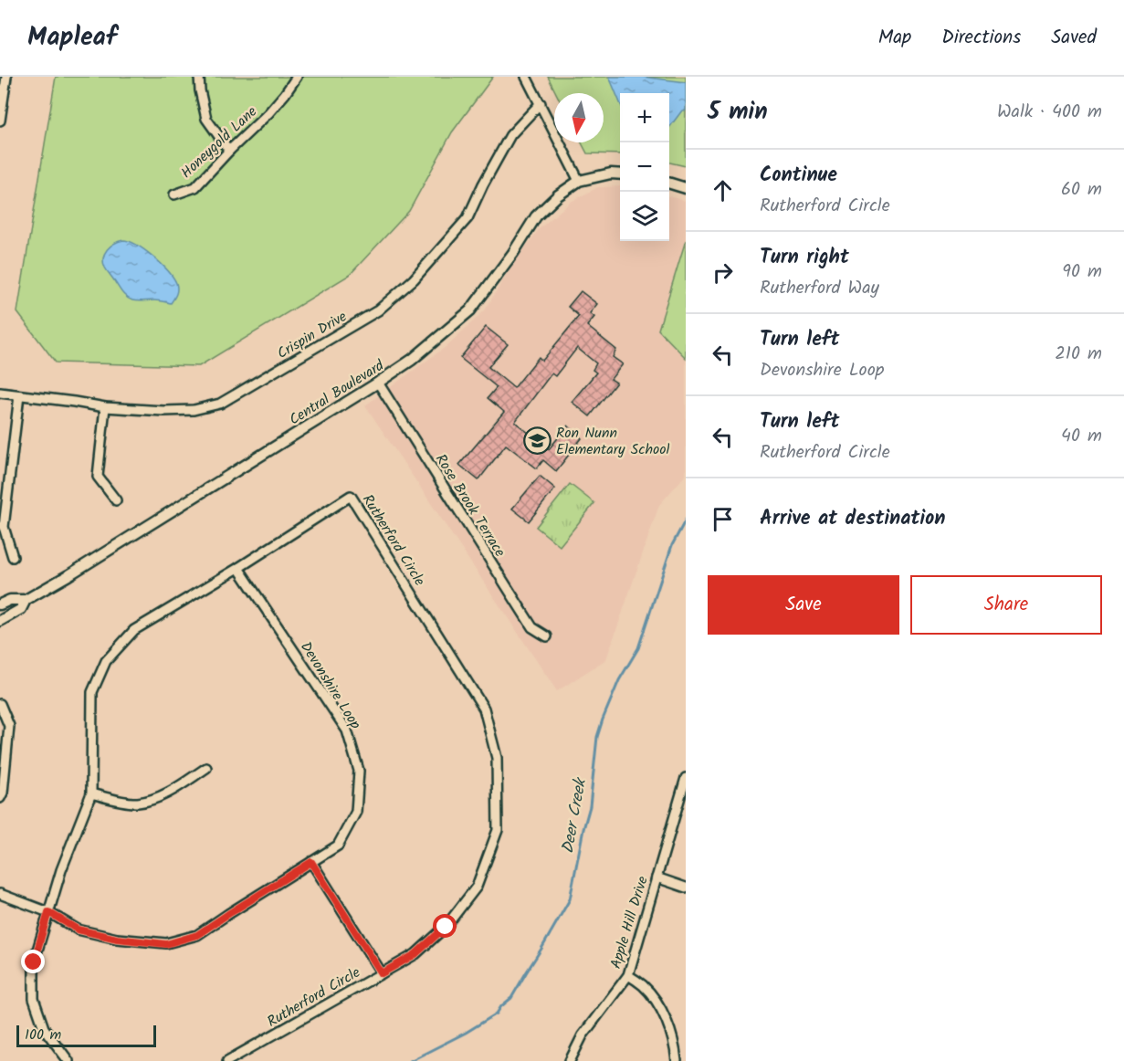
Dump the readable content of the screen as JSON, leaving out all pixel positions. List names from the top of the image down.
{
  "streets": {
    "street": [
      "Honeygold Lane",
      "Crispin Drive",
      "Central Boulevard",
      "Rose Brook Terrace",
      "Rutherford Circle",
      "Devonshire Loop",
      "Apple Hill Drive"
    ]
  },
  "crossings": [
    ["Central Boulevard", "Rose Brook Terrace"],
    ["Rutherford Circle", "Devonshire Loop"]
  ],
  "water": ["Deer Creek"],
  "places": {
    "school or university": ["Ron Nunn Elementary School"]
  },
  "scale_bar": "100 m",
  "north": "bottom",
  "page": {
    "header": "Mapleaf",
    "nav": ["Map", "Directions", "Saved"],
    "heading": ["5 min", "Walk · 400 m"],
    "map_buttons": ["+", "−"],
    "list": [
      ["Continue", "Rutherford Circle", "60 m"],
      ["Turn right", "Rutherford Way", "90 m"],
      ["Turn left", "Devonshire Loop", "210 m"],
      ["Turn left", "Rutherford Circle", "40 m"],
      "Arrive at destination"
    ],
    "buttons": ["Save", "Share"],
    "scale": "100 m"
  }
}
